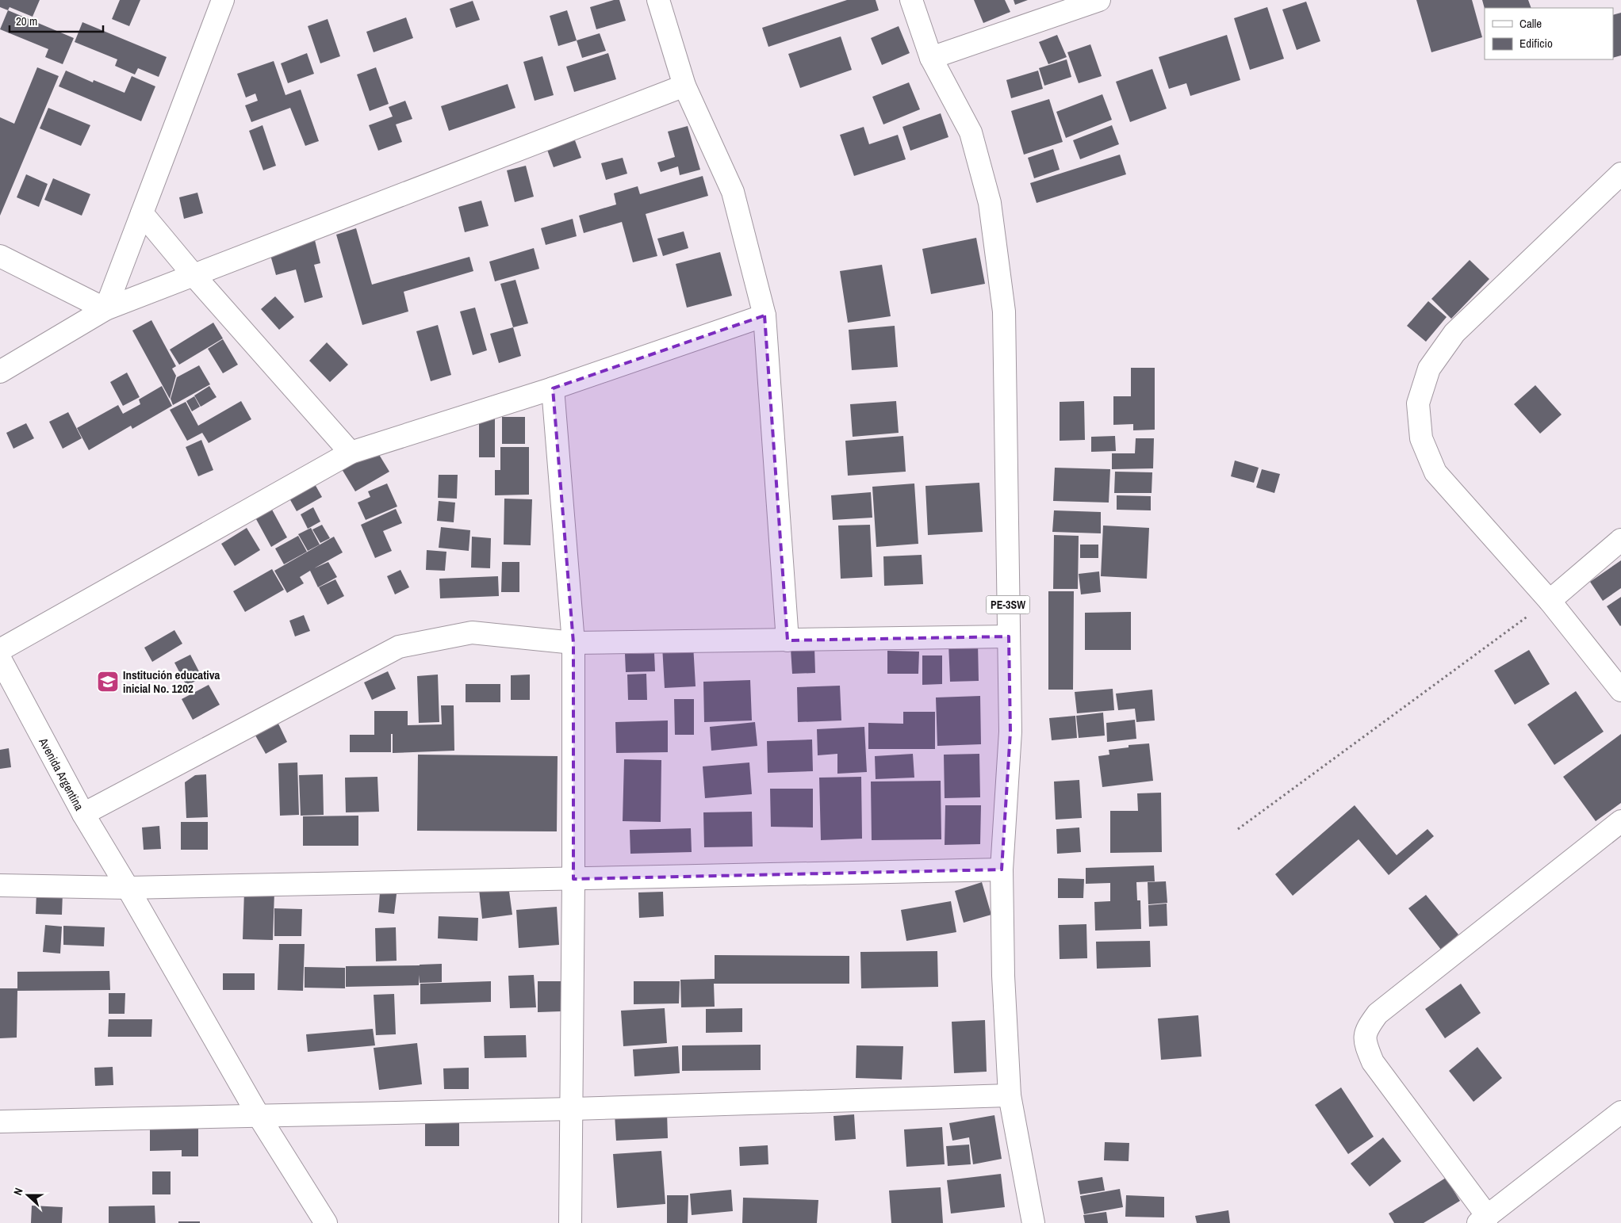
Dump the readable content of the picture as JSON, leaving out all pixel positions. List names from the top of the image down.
{
  "streets": {
    "street": ["PE-3SW", "Avenida Argentina"]
  },
  "places": {
    "school or university": ["Institución educativa inicial No. 1202"]
  },
  "legend": ["Calle", "Edificio"],
  "scale_bar": "20 m",
  "north": "left"
}
